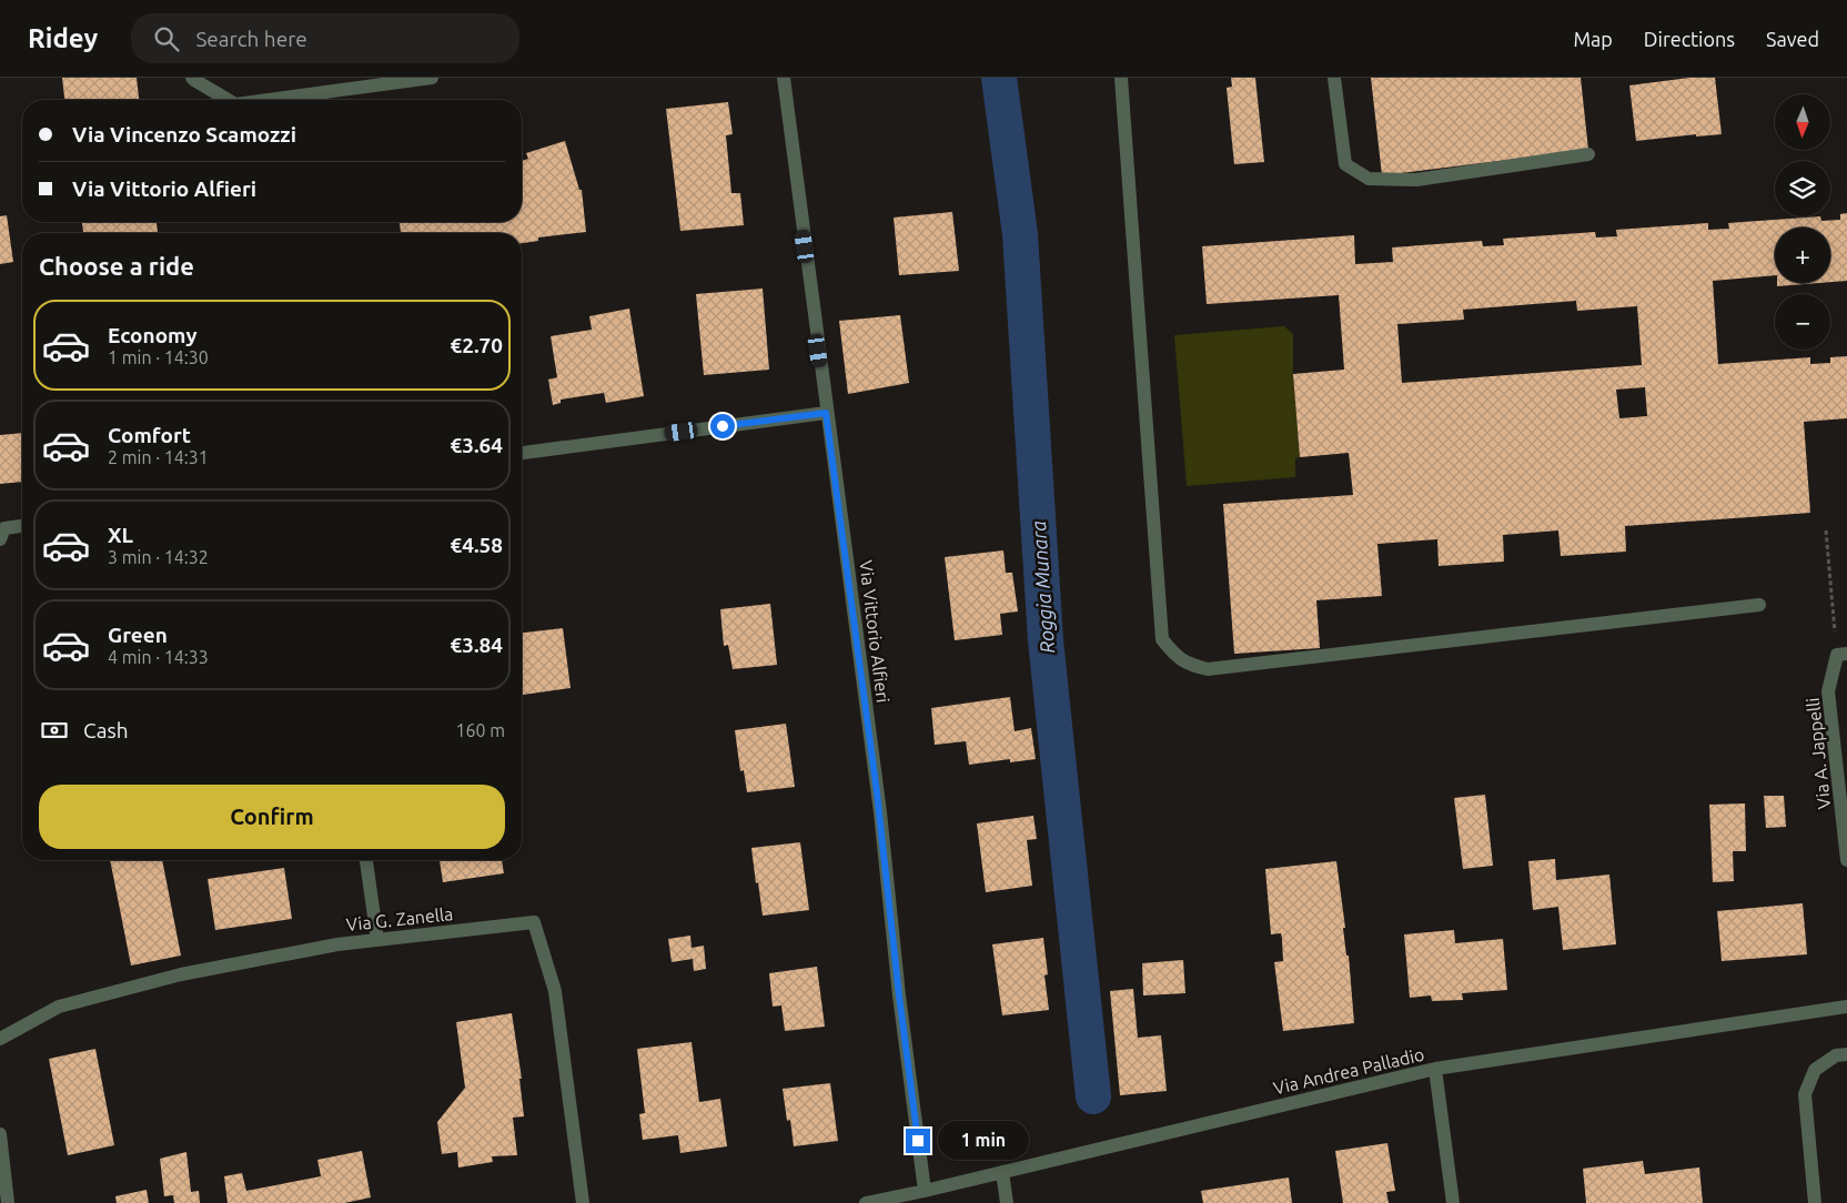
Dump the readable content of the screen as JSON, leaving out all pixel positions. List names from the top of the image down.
{
  "streets": {
    "street": [
      "Via Vittorio Alfieri",
      "Via A. Jappelli",
      "Via G. Zanella",
      "Via Andrea Palladio"
    ]
  },
  "crossings": [
    ["Via Vittorio Alfieri", "Via Andrea Palladio"]
  ],
  "water": ["Roggia Munara"],
  "north": "bottom",
  "page": {
    "header": "Ridey",
    "search": "Search here",
    "nav": ["Map", "Directions", "Saved"],
    "map_buttons": ["+", "−"],
    "banner": ["Via Vincenzo Scamozzi", "Via Vittorio Alfieri"],
    "heading": "Choose a ride",
    "list": [
      {
        "name": "Economy",
        "note": "1 min · 14:30",
        "value": "€2.70"
      },
      {
        "name": "Comfort",
        "note": "2 min · 14:31",
        "value": "€3.64"
      },
      {
        "name": "XL",
        "note": "3 min · 14:32",
        "value": "€4.58"
      },
      {
        "name": "Green",
        "note": "4 min · 14:33",
        "value": "€3.84"
      }
    ],
    "pay": ["Cash", "160 m"],
    "buttons": "Confirm",
    "bubble": "1 min"
  }
}
